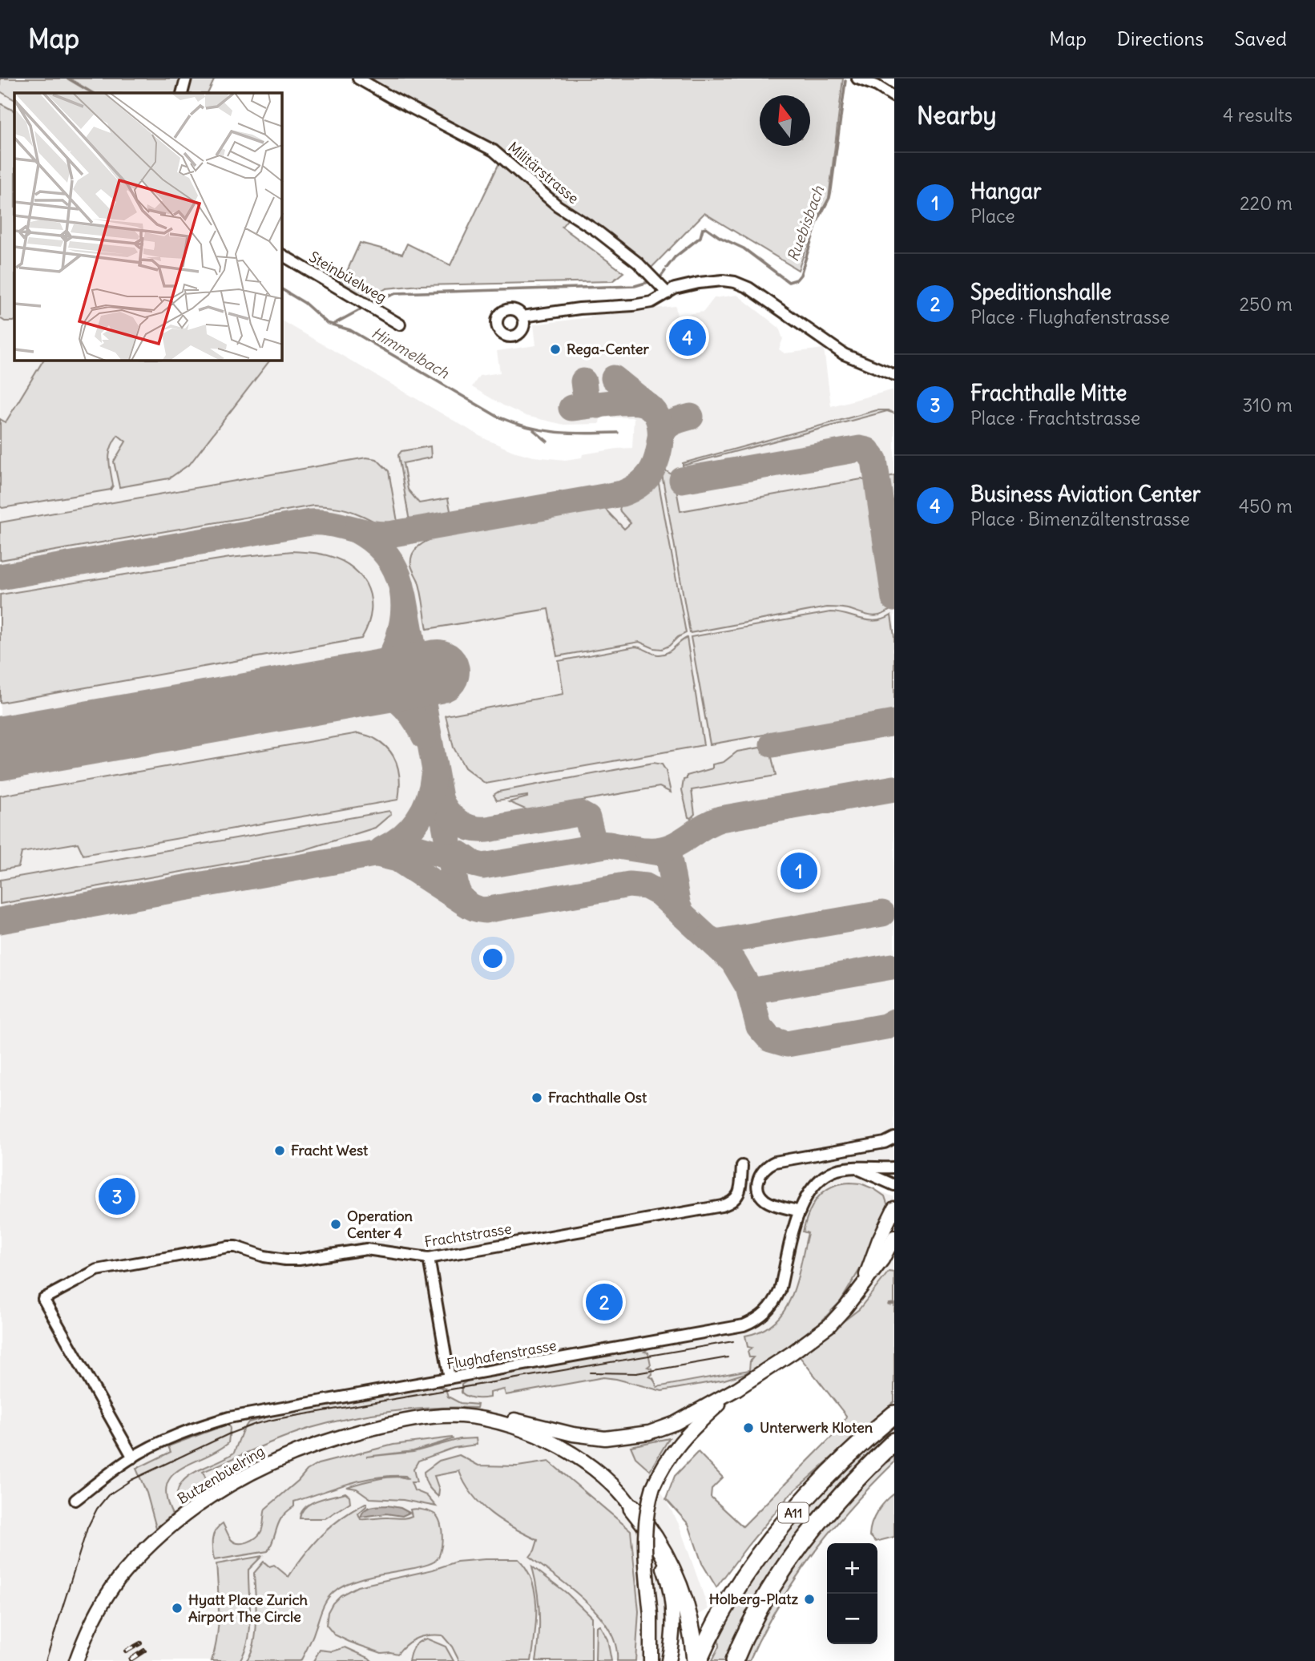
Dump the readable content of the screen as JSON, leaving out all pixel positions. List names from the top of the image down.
{
  "streets": {
    "highway": ["A11"],
    "main road": ["Butzenbüelring"],
    "street": [
      "Militärstrasse",
      "Steinbüelweg",
      "Frachtstrasse",
      "Flughafenstrasse"
    ]
  },
  "crossings": [
    ["Frachtstrasse", "Flughafenstrasse"]
  ],
  "water": ["Ruebisbach", "Himmelbach"],
  "places": [
    "Rega-Center",
    "Frachthalle Ost",
    "Fracht West",
    "Operation Center 4",
    "Unterwerk Kloten",
    "Holberg-Platz",
    "Hyatt Place Zurich Airport The Circle"
  ],
  "north": "top",
  "page": {
    "header": "Map",
    "nav": ["Map", "Directions", "Saved"],
    "heading": ["Nearby", "4 results"],
    "list": [
      {
        "mark": "1",
        "name": "Hangar",
        "note": "Place",
        "value": "220 m"
      },
      {
        "mark": "2",
        "name": "Speditionshalle",
        "note": "Place · Flughafenstrasse",
        "value": "250 m"
      },
      {
        "mark": "3",
        "name": "Frachthalle Mitte",
        "note": "Place · Frachtstrasse",
        "value": "310 m"
      },
      {
        "mark": "4",
        "name": "Business Aviation Center",
        "note": "Place · Bimenzältenstrasse",
        "value": "450 m"
      }
    ],
    "pins": [
      "4",
      "1",
      "3",
      "2"
    ],
    "map_buttons": ["+", "−"]
  }
}
